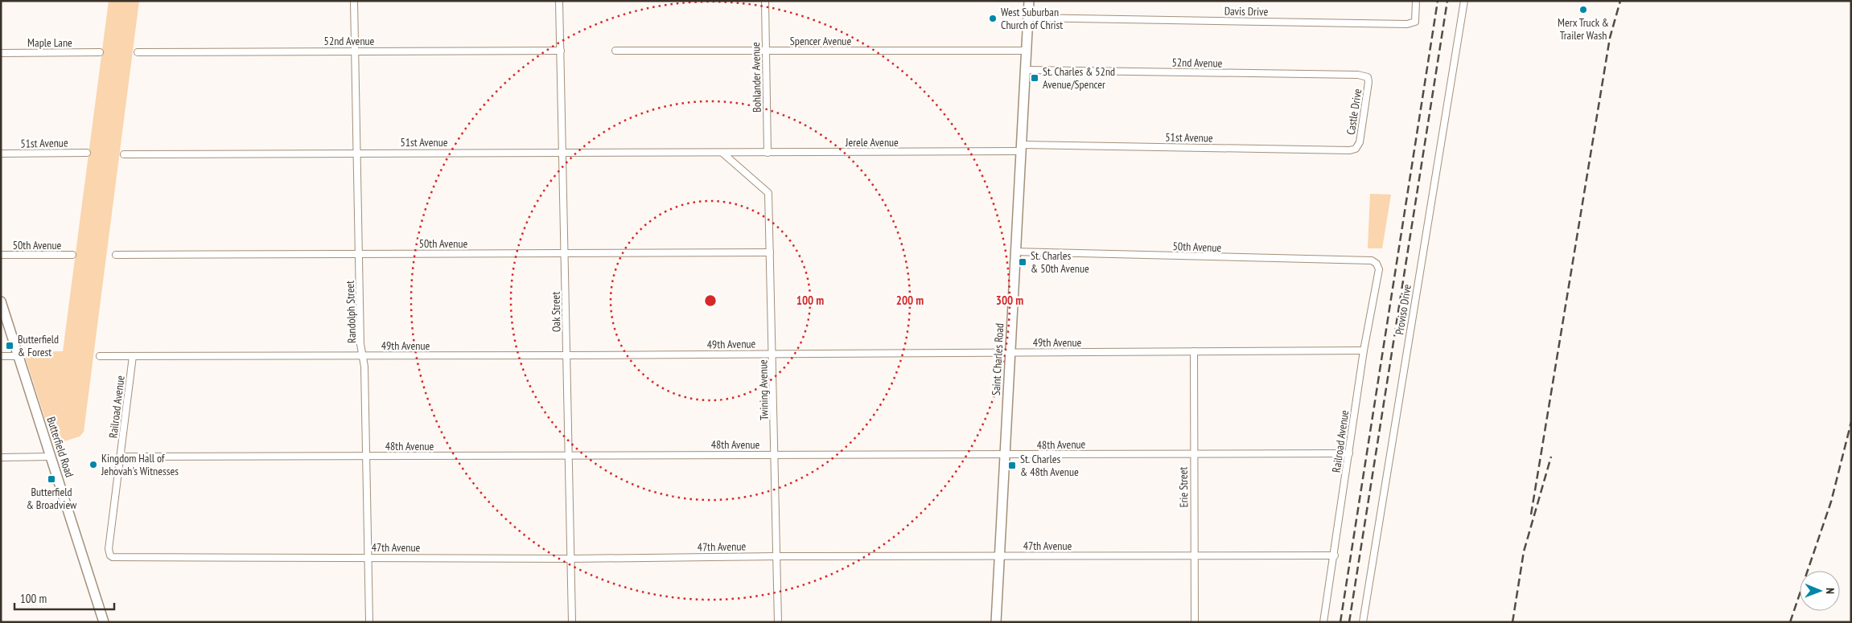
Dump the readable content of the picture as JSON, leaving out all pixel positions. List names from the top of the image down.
{
  "streets": {
    "main road": ["Saint Charles Road", "Butterfield Road"],
    "street": [
      "Davis Drive",
      "52nd Avenue",
      "Spencer Avenue",
      "Maple Lane",
      "Bohlander Avenue",
      "Castle Drive",
      "51st Avenue",
      "Jerele Avenue",
      "50th Avenue",
      "Proviso Drive",
      "Randolph Street",
      "Oak Street",
      "49th Avenue",
      "Twining Avenue",
      "Railroad Avenue",
      "48th Avenue",
      "Erie Street",
      "47th Avenue"
    ]
  },
  "crossings": [
    ["Davis Drive", "Saint Charles Road"],
    ["52nd Avenue", "Castle Drive"],
    ["52nd Avenue", "Randolph Street"],
    ["52nd Avenue", "Oak Street"],
    ["52nd Avenue", "Saint Charles Road"],
    ["Spencer Avenue", "Bohlander Avenue"],
    ["Spencer Avenue", "Saint Charles Road"],
    ["Bohlander Avenue", "Jerele Avenue"],
    ["Castle Drive", "51st Avenue"],
    ["51st Avenue", "Jerele Avenue"],
    ["51st Avenue", "Randolph Street"],
    ["51st Avenue", "Oak Street"],
    ["51st Avenue", "Saint Charles Road"],
    ["51st Avenue", "Twining Avenue"],
    ["Jerele Avenue", "Saint Charles Road"],
    ["Jerele Avenue", "Twining Avenue"],
    ["50th Avenue", "Randolph Street"],
    ["50th Avenue", "Oak Street"],
    ["50th Avenue", "Saint Charles Road"],
    ["50th Avenue", "Twining Avenue"],
    ["50th Avenue", "Railroad Avenue"],
    ["Randolph Street", "49th Avenue"],
    ["Randolph Street", "48th Avenue"],
    ["Randolph Street", "47th Avenue"],
    ["Oak Street", "49th Avenue"],
    ["Oak Street", "48th Avenue"],
    ["Oak Street", "47th Avenue"],
    ["49th Avenue", "Saint Charles Road"],
    ["49th Avenue", "Twining Avenue"],
    ["49th Avenue", "Railroad Avenue"],
    ["49th Avenue", "Erie Street"],
    ["Saint Charles Road", "48th Avenue"],
    ["Saint Charles Road", "47th Avenue"],
    ["Twining Avenue", "48th Avenue"],
    ["Twining Avenue", "47th Avenue"],
    ["Railroad Avenue", "48th Avenue"],
    ["Railroad Avenue", "47th Avenue"],
    ["48th Avenue", "Erie Street"],
    ["Erie Street", "47th Avenue"]
  ],
  "places": {
    "other": ["Merx Truck & Trailer Wash", "West Suburban Church of Christ", "Kingdom Hall of Jehovah's Witnesses"],
    "transit": [
      "St. Charles & 52nd Avenue/Spencer",
      "St. Charles & 50th Avenue",
      "Butterfield & Forest",
      "St. Charles & 48th Avenue",
      "Butterfield & Broadview"
    ]
  },
  "scale_bar": "100 m",
  "north": "right",
  "rings": ["100 m", "200 m", "300 m"]
}
